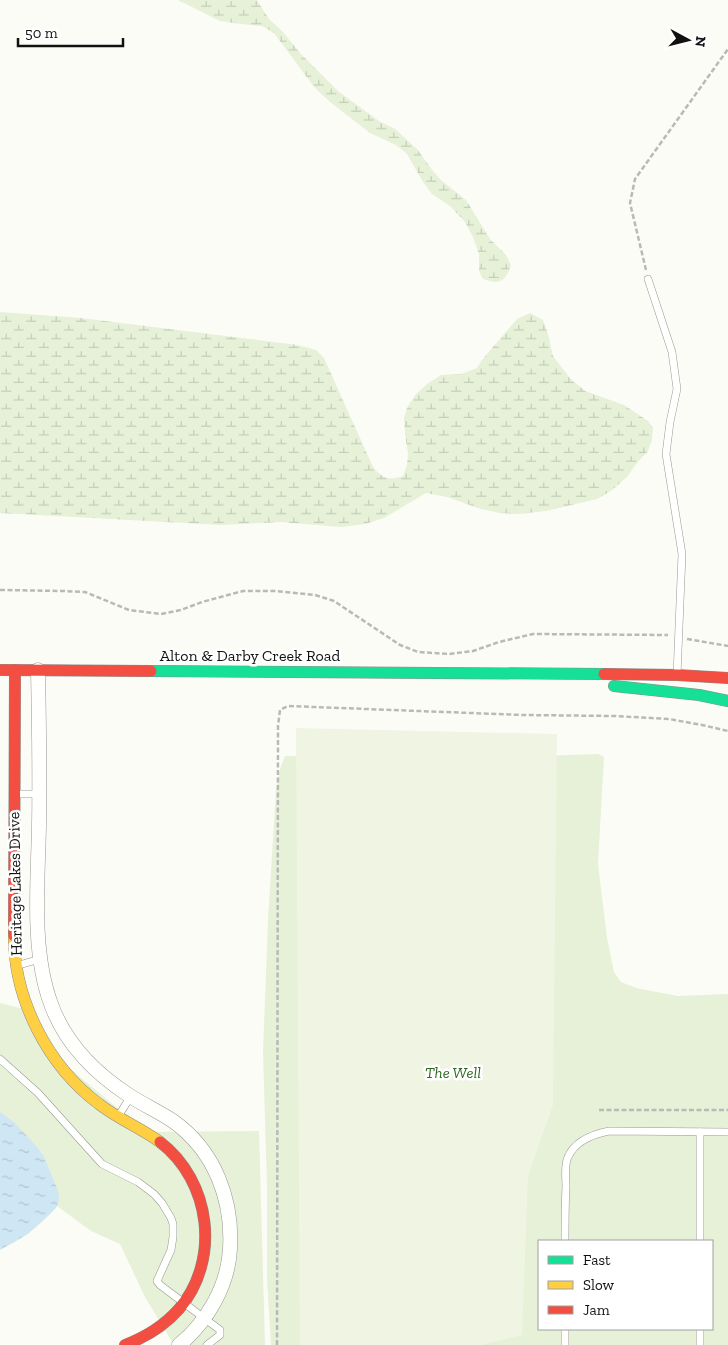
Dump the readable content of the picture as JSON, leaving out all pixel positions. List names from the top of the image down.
{
  "streets": {
    "main road": ["Alton & Darby Creek Road", "Heritage Lakes Drive"]
  },
  "crossings": [
    ["Alton & Darby Creek Road", "Heritage Lakes Drive"]
  ],
  "parks": ["The Well"],
  "legend": ["Fast", "Slow", "Jam"],
  "scale_bar": "50 m",
  "north": "right"
}
